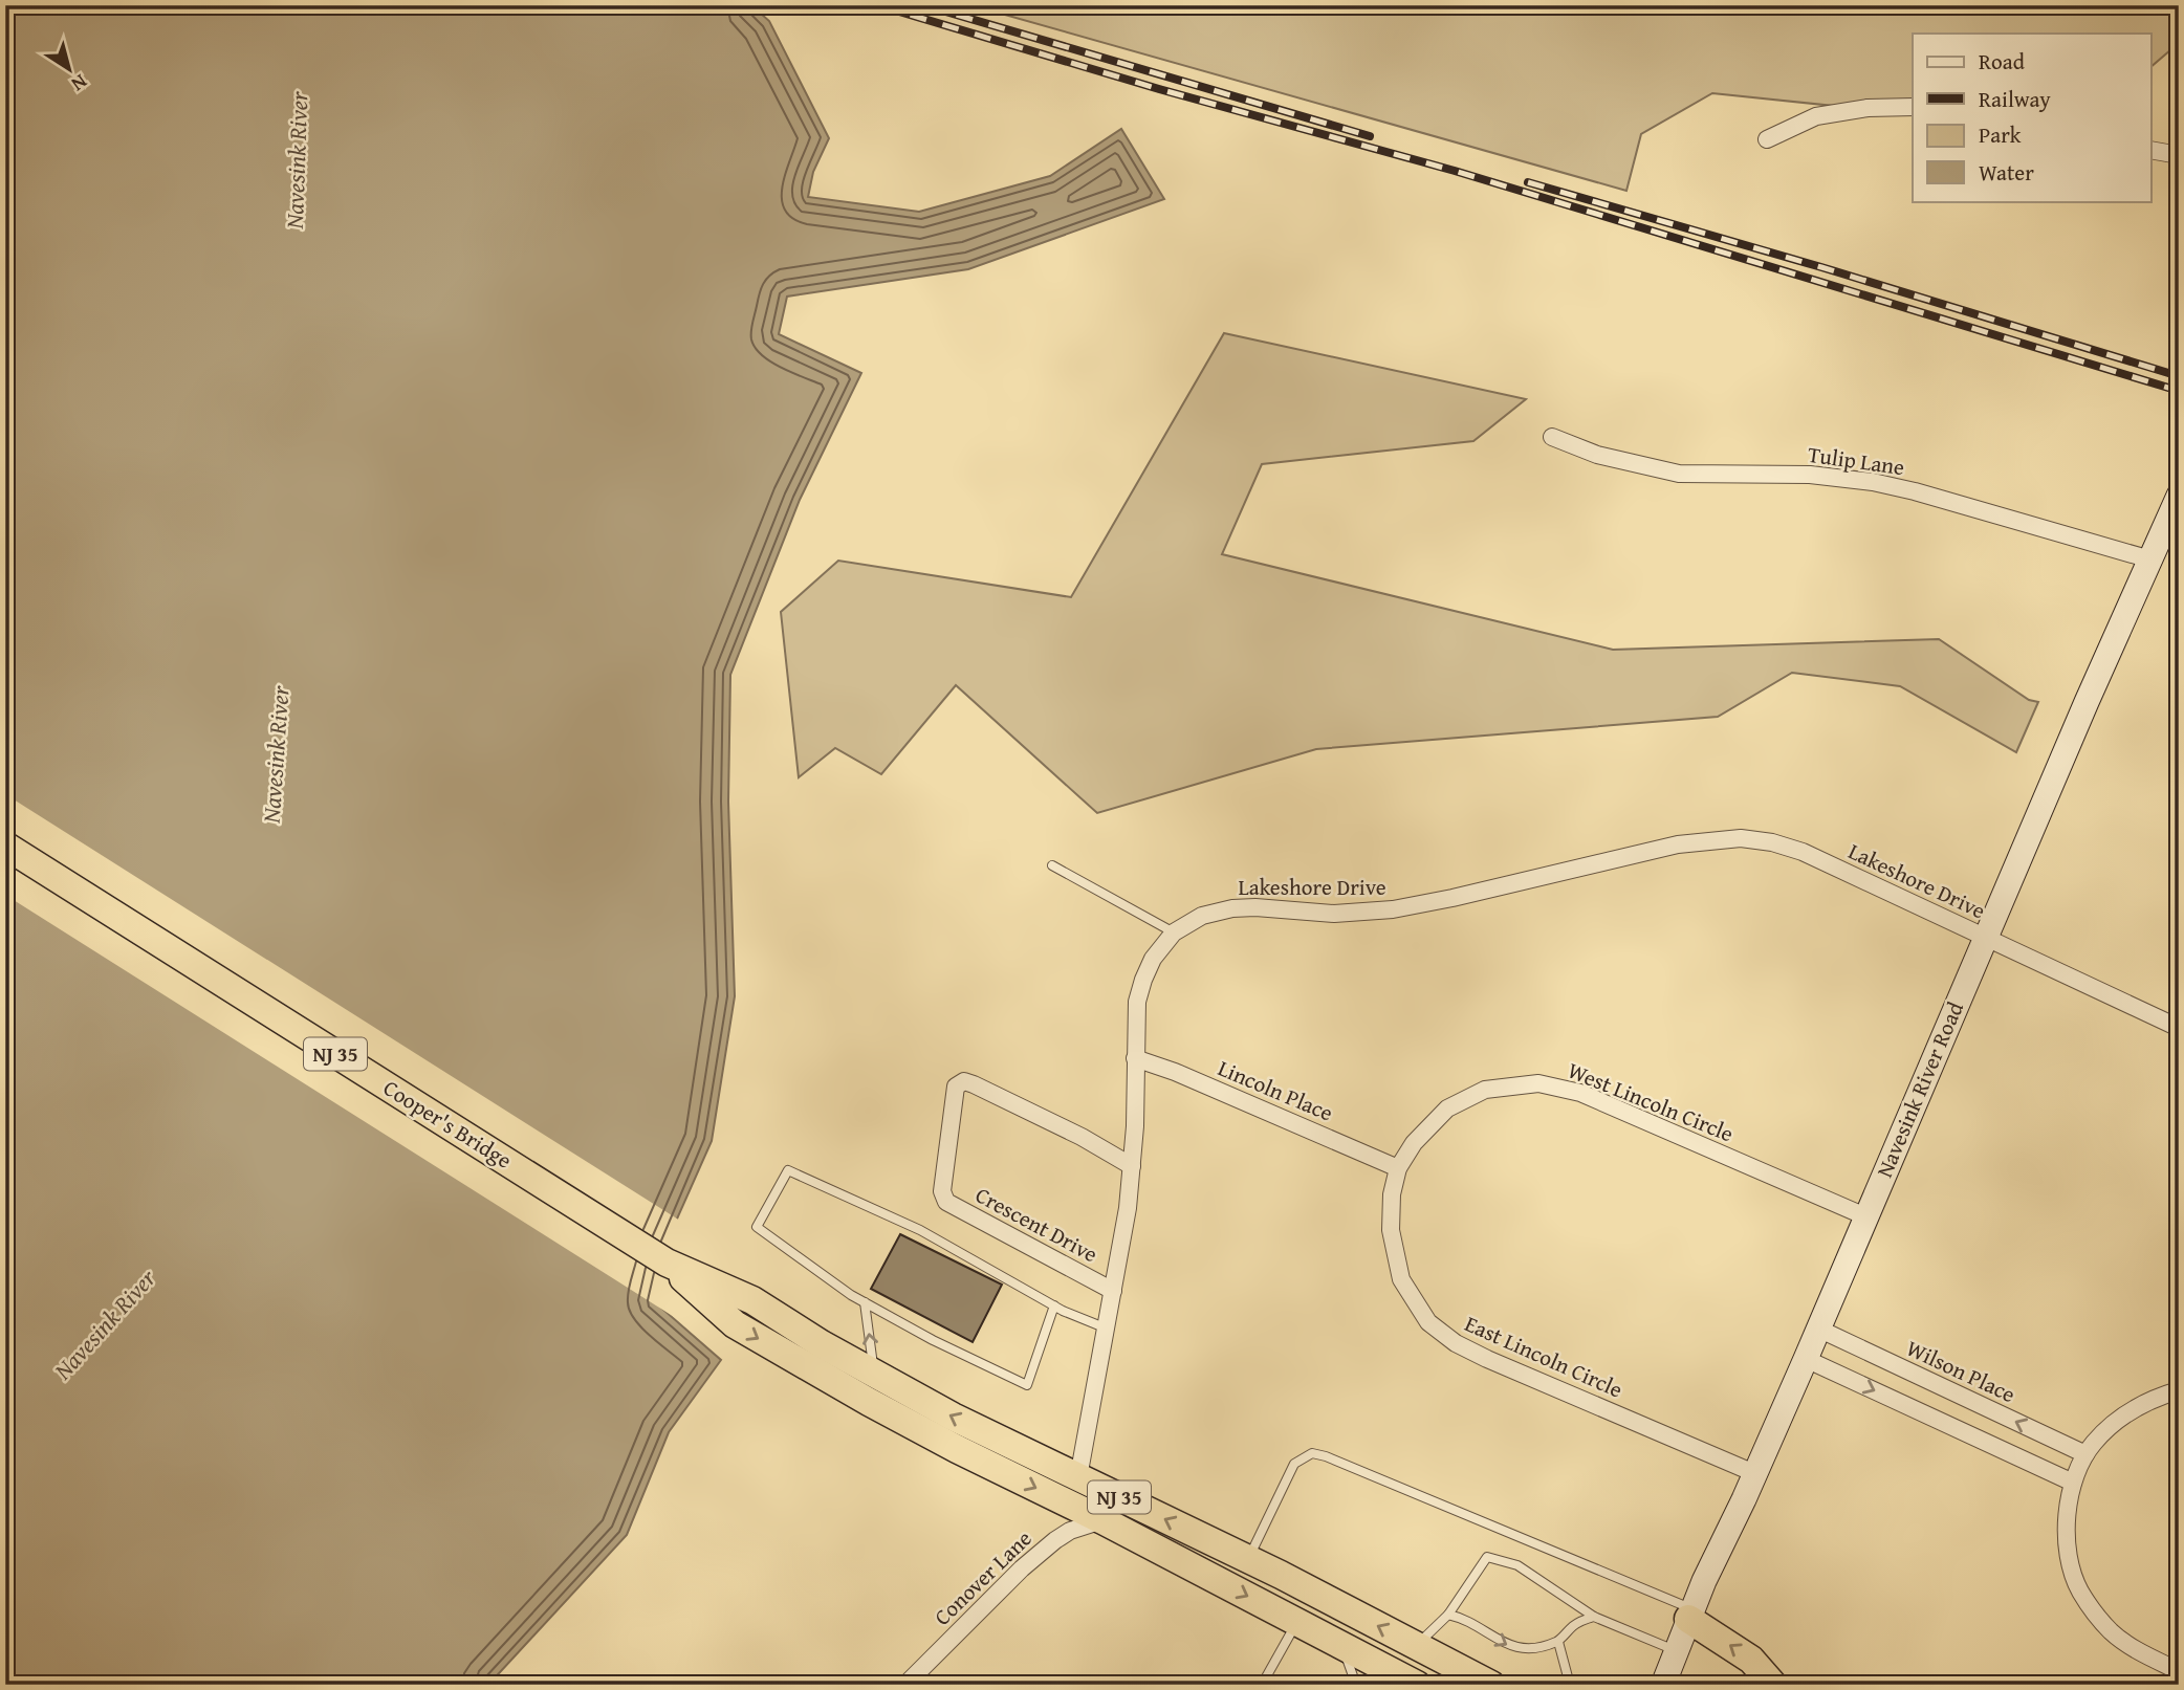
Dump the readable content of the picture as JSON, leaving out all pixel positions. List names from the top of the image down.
{
  "streets": {
    "highway": ["NJ 35", "Cooper's Bridge"],
    "main road": ["Navesink River Road"],
    "street": [
      "Tulip Lane",
      "Lakeshore Drive",
      "Lincoln Place",
      "West Lincoln Circle",
      "Crescent Drive",
      "East Lincoln Circle",
      "Wilson Place",
      "Conover Lane"
    ]
  },
  "crossings": [
    ["Tulip Lane", "Navesink River Road"],
    ["Lakeshore Drive", "NJ 35"],
    ["Lakeshore Drive", "Navesink River Road"],
    ["Lakeshore Drive", "Lincoln Place"],
    ["Lakeshore Drive", "Crescent Drive"],
    ["NJ 35", "Cooper's Bridge"],
    ["NJ 35", "Conover Lane"],
    ["Navesink River Road", "West Lincoln Circle"],
    ["Navesink River Road", "East Lincoln Circle"],
    ["Navesink River Road", "Wilson Place"],
    ["Lincoln Place", "West Lincoln Circle"],
    ["Lincoln Place", "East Lincoln Circle"],
    ["West Lincoln Circle", "East Lincoln Circle"]
  ],
  "water": ["Navesink River"],
  "legend": [
    "Road",
    "Railway",
    "Park",
    "Water"
  ],
  "north": "bottom right"
}
